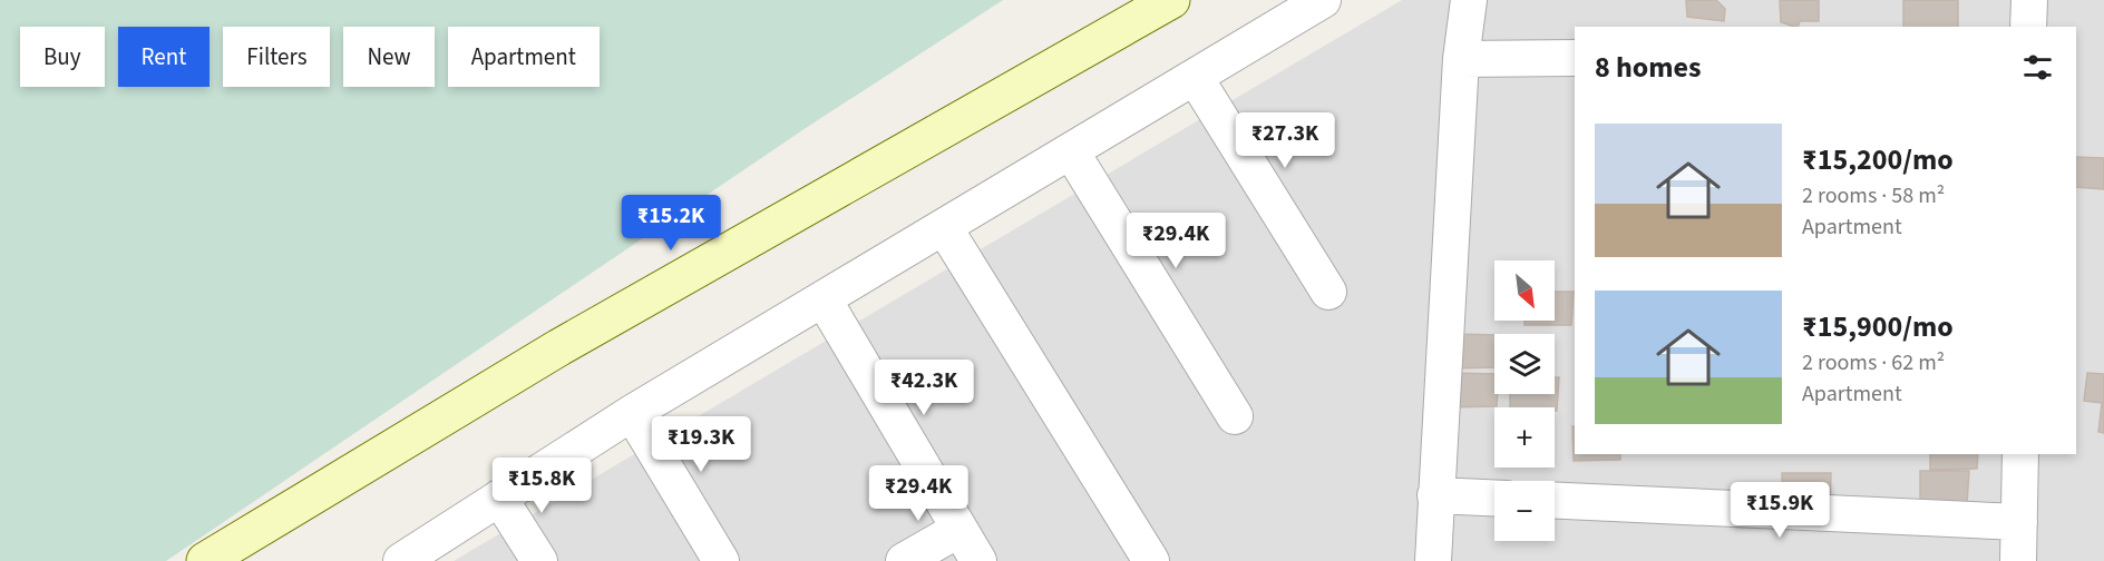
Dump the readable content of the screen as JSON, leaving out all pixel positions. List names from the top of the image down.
{
  "north": "bottom right",
  "page": {
    "chip": [
      "Buy",
      "Rent",
      "Filters",
      "New",
      "Apartment"
    ],
    "heading": "8 homes",
    "list": [
      {
        "name": "₹15,200/mo",
        "note": "2 rooms · 58 m² · Apartment"
      },
      {
        "name": "₹15,900/mo",
        "note": "2 rooms · 62 m² · Apartment"
      }
    ],
    "price": [
      "₹27.3K",
      "₹15.2K",
      "₹29.4K",
      "₹42.3K",
      "₹19.3K",
      "₹15.8K",
      "₹29.4K",
      "₹15.9K"
    ],
    "map_buttons": ["+", "−"]
  }
}
